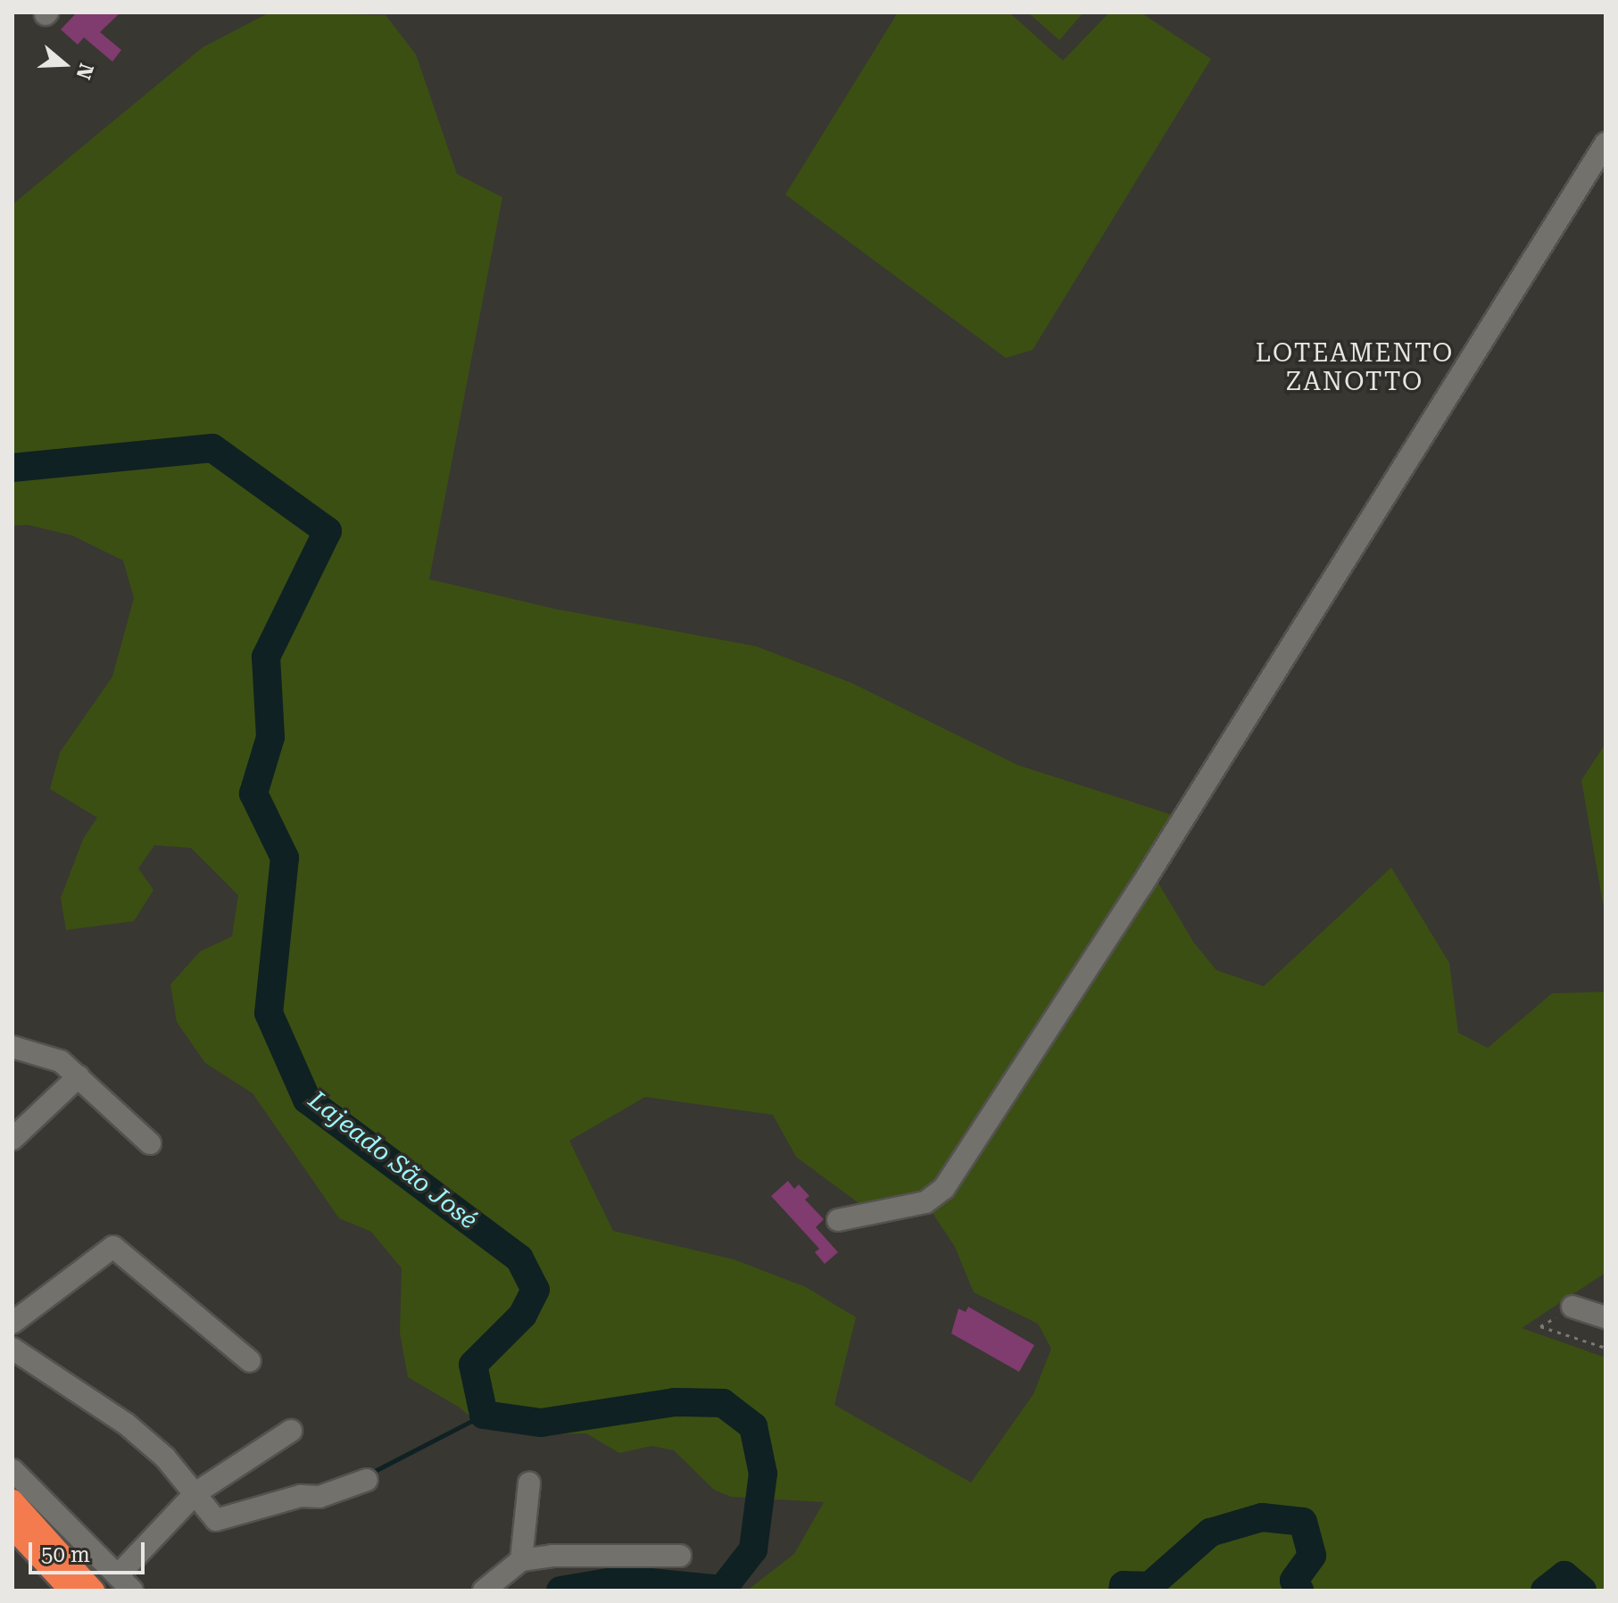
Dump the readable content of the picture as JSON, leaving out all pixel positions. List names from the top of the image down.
{
  "districts": ["LOTEAMENTO ZANOTTO"],
  "water": ["Lajeado São José"],
  "scale_bar": "50 m",
  "north": "right"
}
